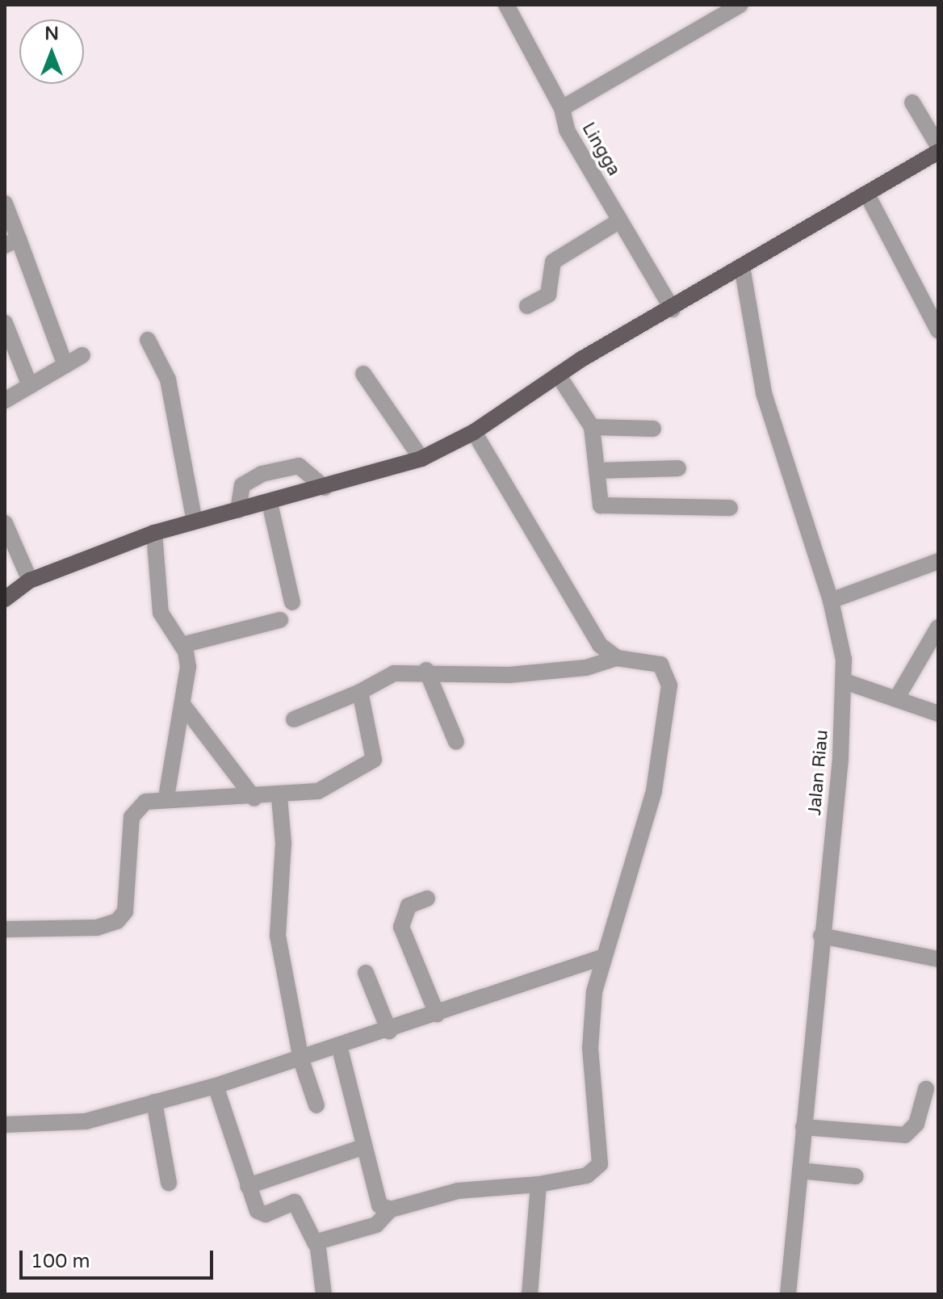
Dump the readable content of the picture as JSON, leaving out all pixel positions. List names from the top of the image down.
{
  "streets": {
    "street": ["Lingga", "Jalan Riau"]
  },
  "scale_bar": "100 m",
  "north": "top"
}
